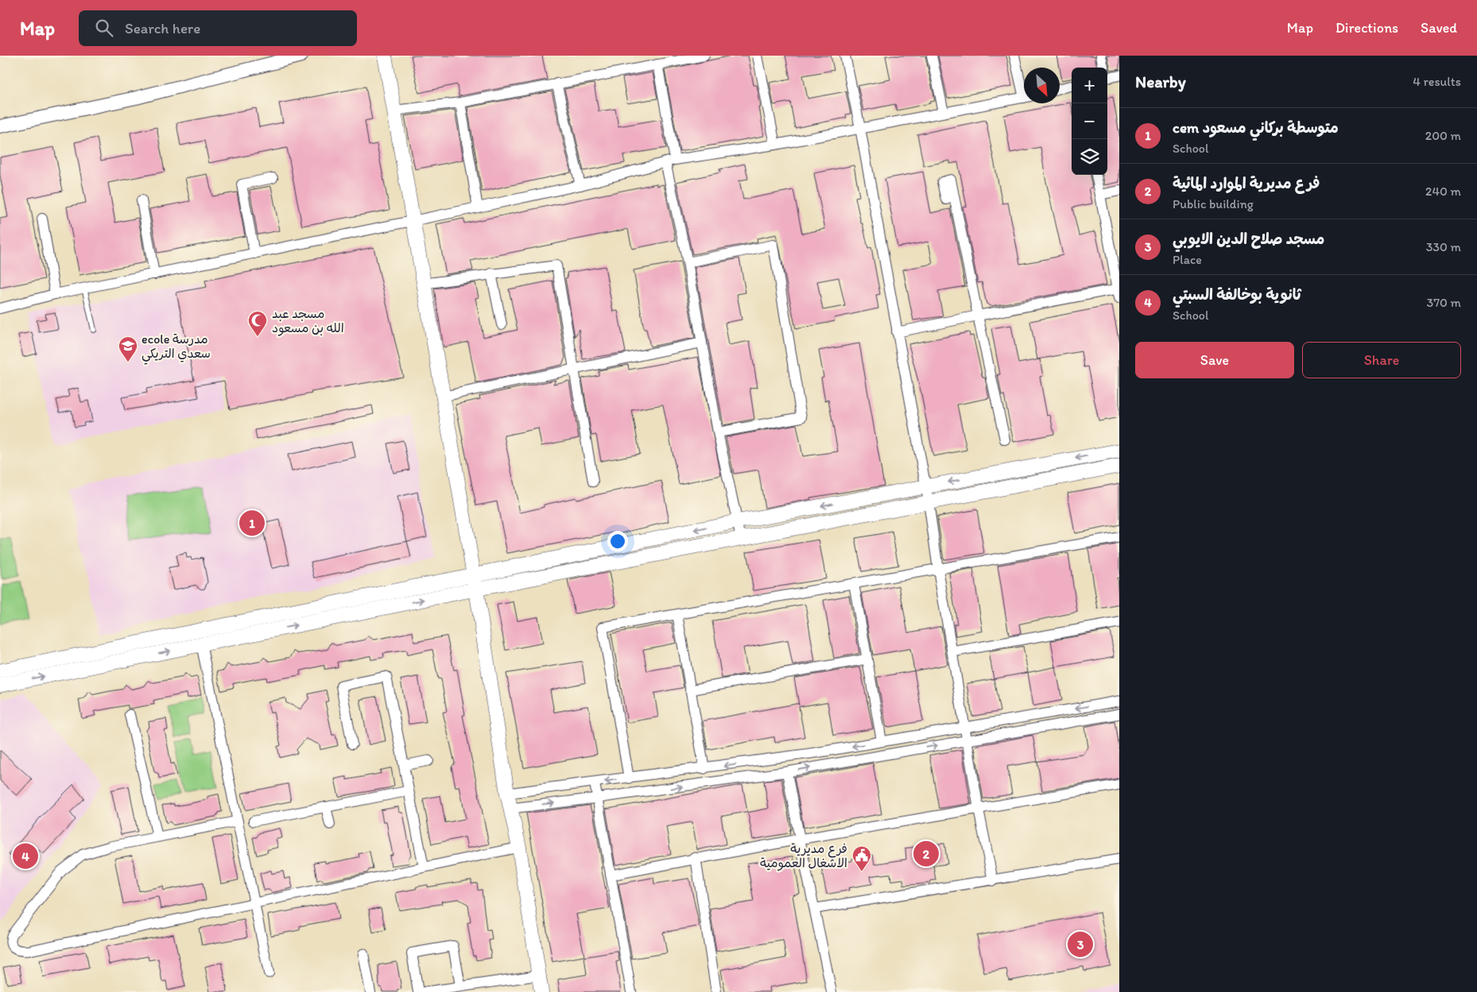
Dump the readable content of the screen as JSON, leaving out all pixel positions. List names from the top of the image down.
{
  "places": {
    "mosque": ["مسجد عبد الله بن مسعود"],
    "school or university": ["ecole مدرسة سعدي التريكي"],
    "public building": ["فرع مديرية الاشغال العمومية"]
  },
  "north": "bottom right",
  "page": {
    "header": "Map",
    "search": "Search here",
    "nav": ["Map", "Directions", "Saved"],
    "heading": ["Nearby", "4 results"],
    "map_buttons": ["+", "−"],
    "list": [
      {
        "mark": "1",
        "name": "cem متوسطة بركاني مسعود",
        "note": "School",
        "value": "200 m"
      },
      {
        "mark": "2",
        "name": "فرع مديرية الموارد المائية",
        "note": "Public building",
        "value": "240 m"
      },
      {
        "mark": "3",
        "name": "مسجد صلاح الدين الايوبي",
        "note": "Place",
        "value": "330 m"
      },
      {
        "mark": "4",
        "name": "ثانوية بوخالفة السبتي",
        "note": "School",
        "value": "370 m"
      }
    ],
    "buttons": ["Save", "Share"],
    "pins": [
      "1",
      "2",
      "4",
      "3"
    ]
  }
}
